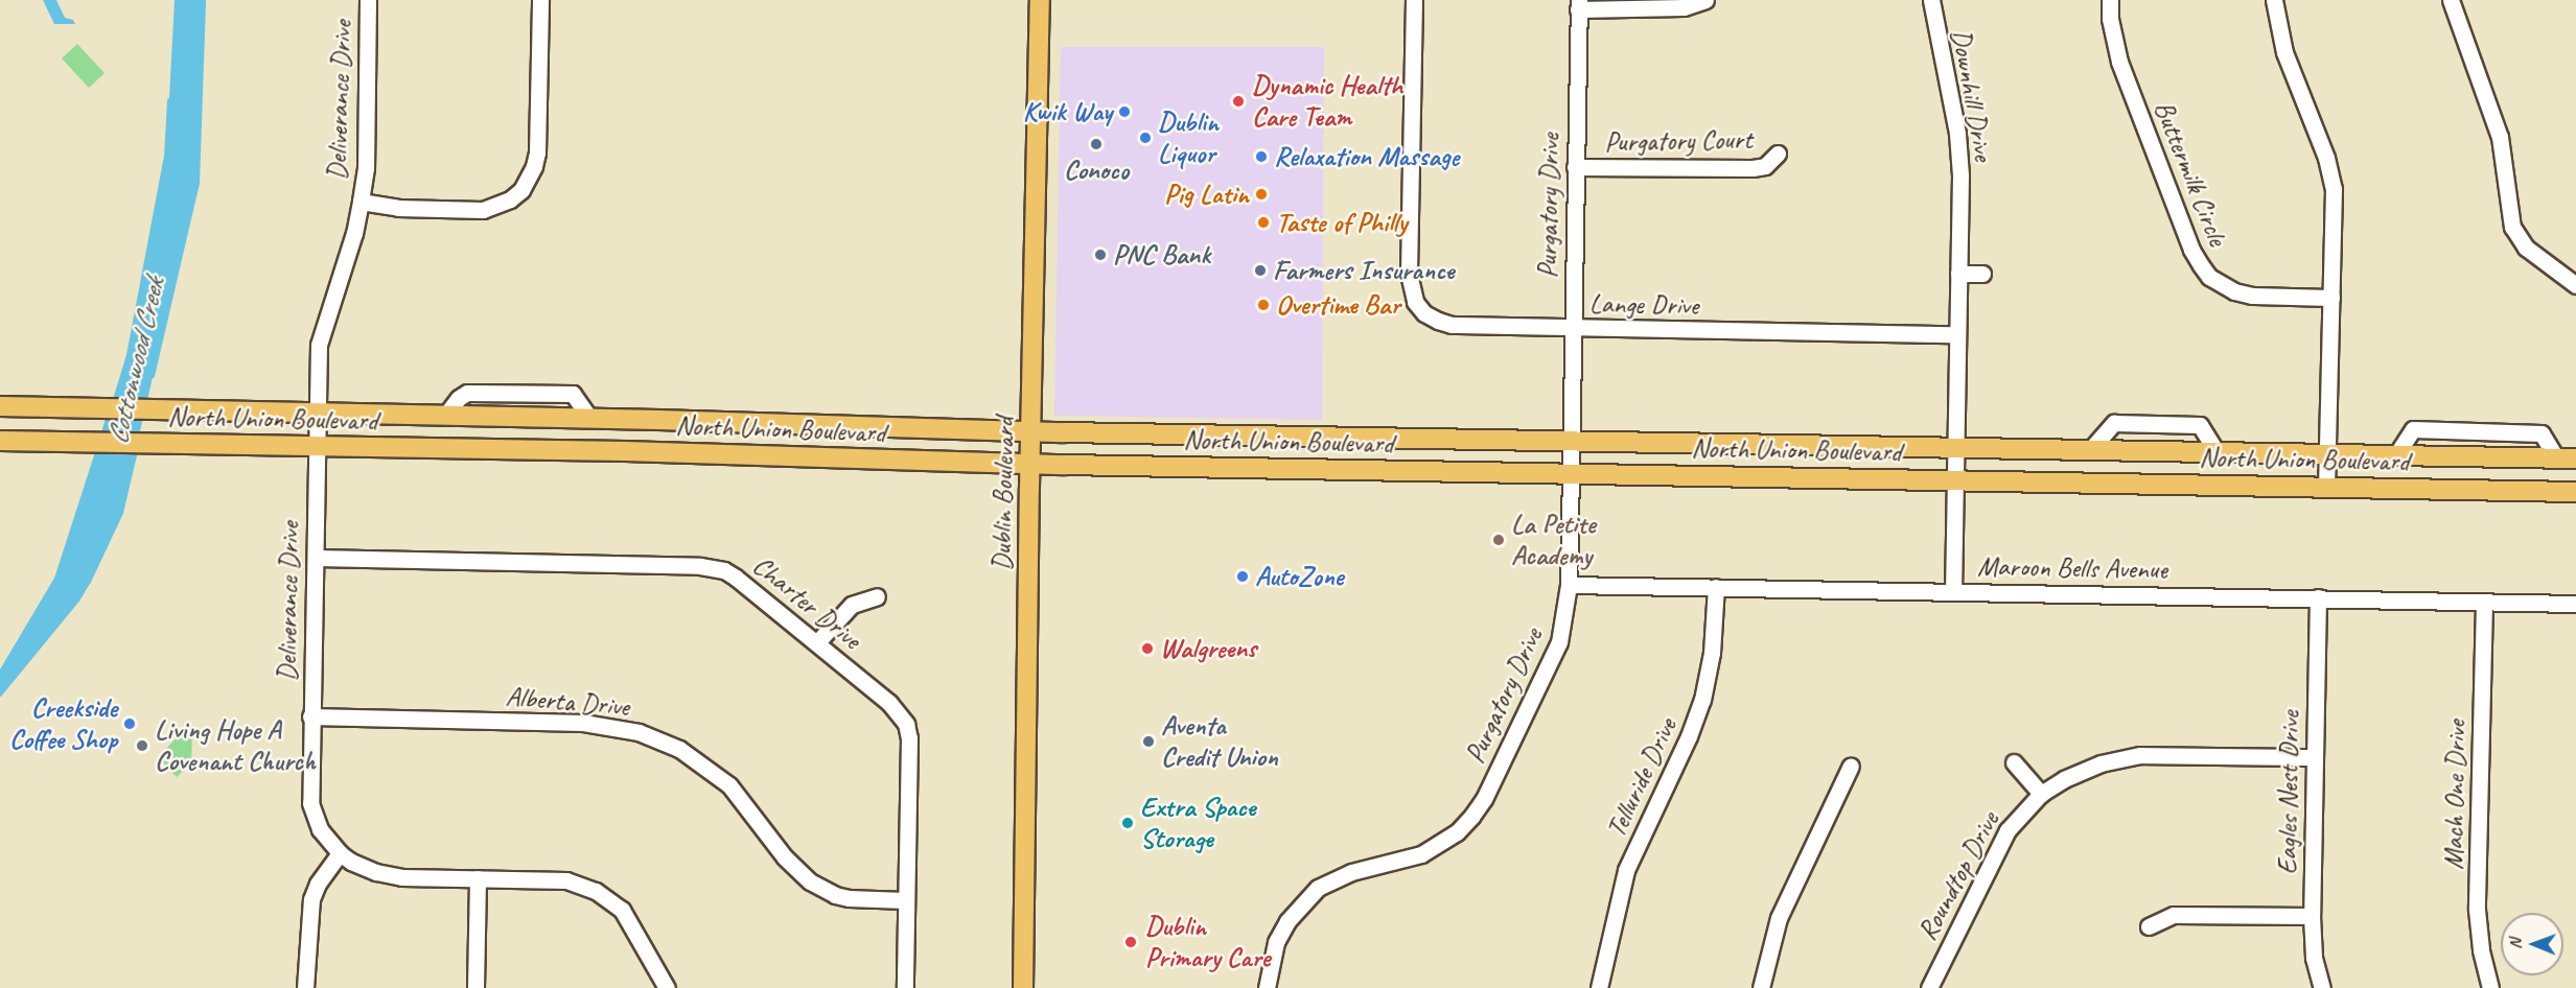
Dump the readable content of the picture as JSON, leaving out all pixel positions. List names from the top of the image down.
{
  "streets": {
    "main road": ["North Union Boulevard", "Dublin Boulevard"],
    "street": [
      "Downhill Drive",
      "Deliverance Drive",
      "Purgatory Court",
      "Buttermilk Circle",
      "Purgatory Drive",
      "Lange Drive",
      "Maroon Bells Avenue",
      "Charter Drive",
      "Alberta Drive",
      "Telluride Drive",
      "Eagles Nest Drive",
      "Mach One Drive",
      "Roundtop Drive"
    ]
  },
  "crossings": [
    ["Downhill Drive", "Lange Drive"],
    ["Downhill Drive", "North Union Boulevard"],
    ["Downhill Drive", "Maroon Bells Avenue"],
    ["Deliverance Drive", "North Union Boulevard"],
    ["Deliverance Drive", "Charter Drive"],
    ["Deliverance Drive", "Alberta Drive"],
    ["Purgatory Court", "Purgatory Drive"],
    ["Purgatory Drive", "Lange Drive"],
    ["Purgatory Drive", "North Union Boulevard"],
    ["Purgatory Drive", "Maroon Bells Avenue"],
    ["North Union Boulevard", "Dublin Boulevard"],
    ["Maroon Bells Avenue", "Telluride Drive"],
    ["Maroon Bells Avenue", "Eagles Nest Drive"],
    ["Maroon Bells Avenue", "Mach One Drive"],
    ["Charter Drive", "Alberta Drive"],
    ["Eagles Nest Drive", "Roundtop Drive"]
  ],
  "water": ["Cottonwood Creek"],
  "places": [
    "Dynamic Health Care Team",
    "Kwik Way",
    "Dublin Liquor",
    "Conoco",
    "Relaxation Massage",
    "Pig Latin",
    "Taste of Philly",
    "PNC Bank",
    "Farmers Insurance",
    "Overtime Bar",
    "La Petite Academy",
    "AutoZone",
    "Walgreens",
    "Creekside Coffee Shop",
    "Aventa Credit Union",
    "Living Hope A Covenant Church",
    "Extra Space Storage",
    "Dublin Primary Care"
  ],
  "north": "left"
}
